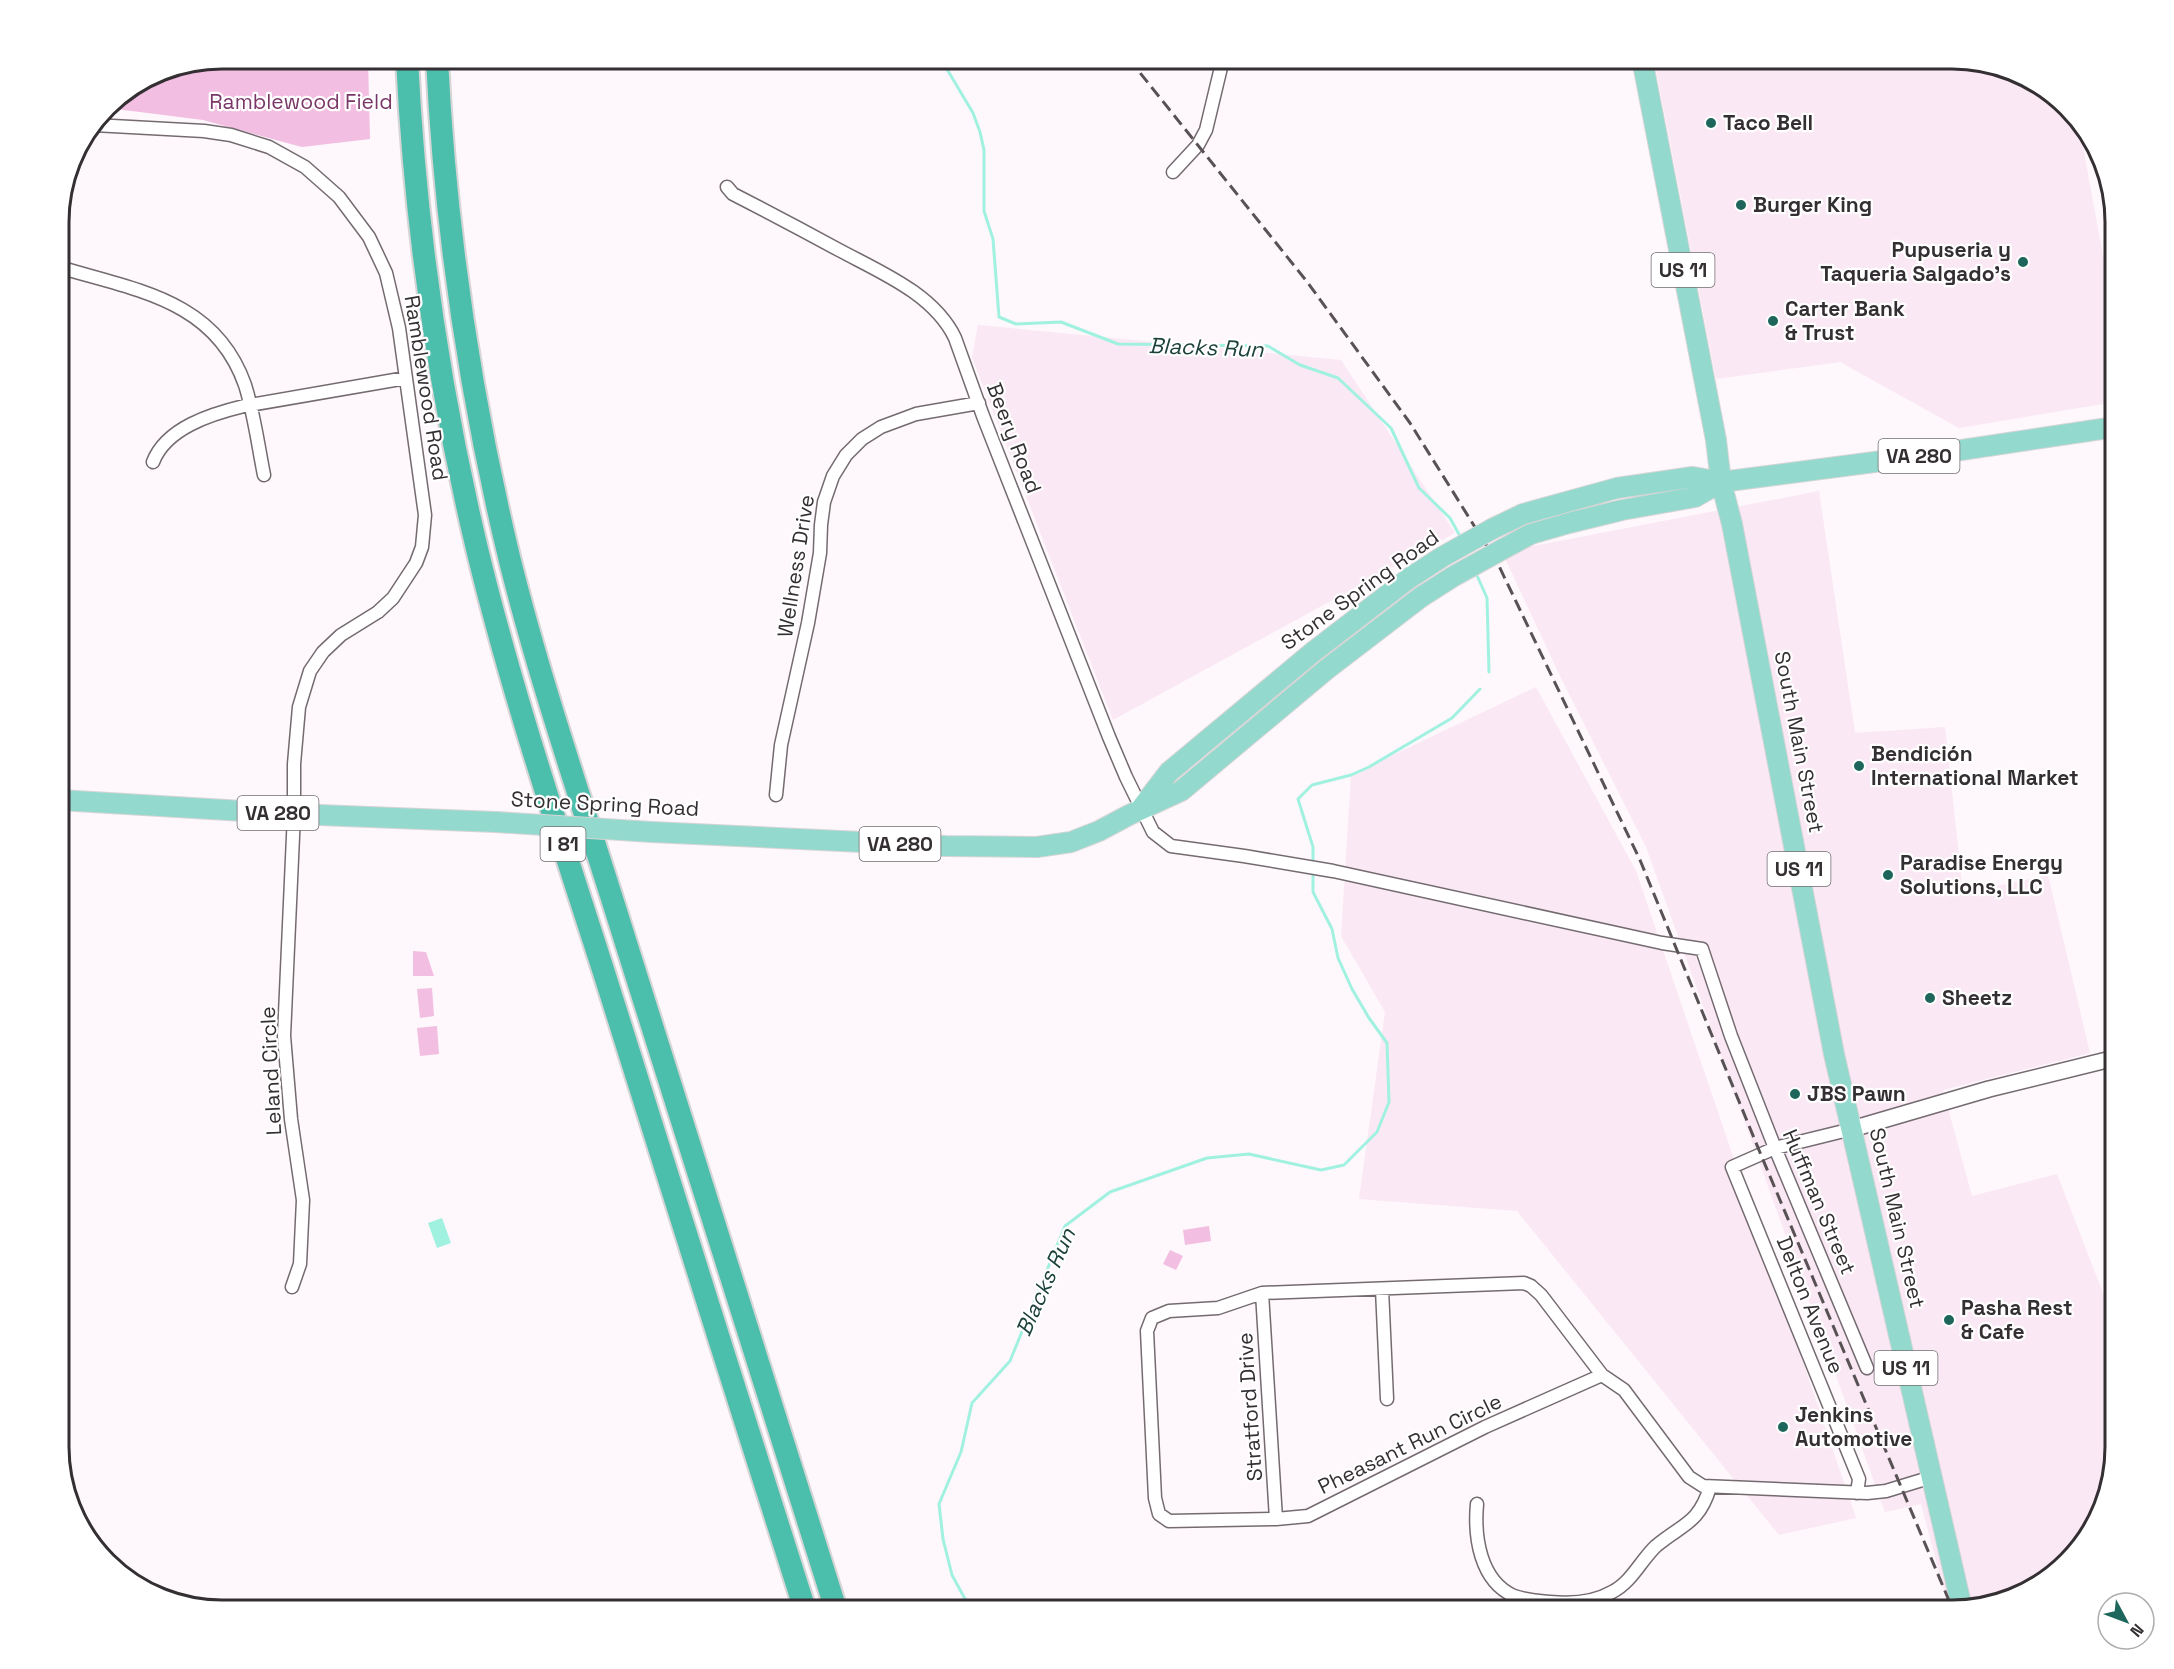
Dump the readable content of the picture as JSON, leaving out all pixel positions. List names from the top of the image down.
{
  "streets": {
    "highway": ["I 81"],
    "main road": [
      "US 11",
      "VA 280",
      "Stone Spring Road",
      "South Main Street"
    ],
    "street": [
      "Ramblewood Road",
      "Beery Road",
      "Wellness Drive",
      "Leland Circle",
      "Huffman Street",
      "Delton Avenue",
      "Stratford Drive",
      "Pheasant Run Circle"
    ]
  },
  "crossings": [
    ["Ramblewood Road", "Stone Spring Road"],
    ["Ramblewood Road", "Leland Circle"],
    ["Beery Road", "Wellness Drive"],
    ["Beery Road", "Stone Spring Road"],
    ["Beery Road", "Huffman Street"],
    ["Stone Spring Road", "South Main Street"],
    ["Stone Spring Road", "Leland Circle"],
    ["Stone Spring Road", "Huffman Street"],
    ["Huffman Street", "Delton Avenue"],
    ["Stratford Drive", "Pheasant Run Circle"]
  ],
  "water": ["Blacks Run"],
  "parks": ["Ramblewood Field"],
  "places": [
    "Taco Bell",
    "Burger King",
    "Pupuseria y Taqueria Salgado's",
    "Carter Bank & Trust",
    "Bendición International Market",
    "Paradise Energy Solutions, LLC",
    "Sheetz",
    "JBS Pawn",
    "Pasha Rest & Cafe",
    "Jenkins Automotive"
  ],
  "north": "bottom right"
}
